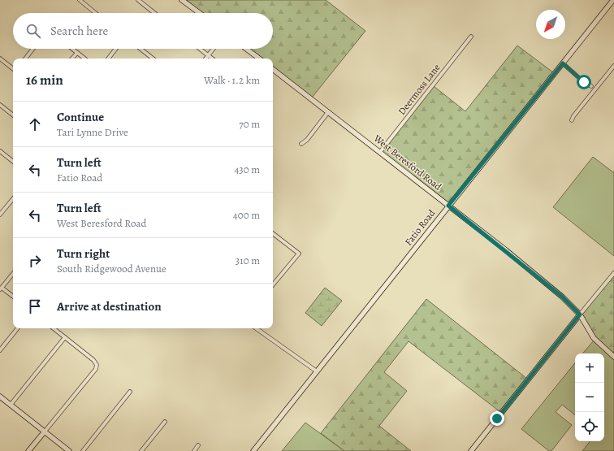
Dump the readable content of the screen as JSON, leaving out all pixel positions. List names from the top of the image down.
{
  "streets": {
    "street": ["Deermoss Lane", "West Beresford Road", "Fatio Road"]
  },
  "crossings": [
    ["Deermoss Lane", "West Beresford Road"],
    ["West Beresford Road", "Fatio Road"]
  ],
  "north": "bottom left",
  "page": {
    "search": "Search here",
    "heading": ["16 min", "Walk · 1.2 km"],
    "list": [
      ["Continue", "Tari Lynne Drive", "70 m"],
      ["Turn left", "Fatio Road", "430 m"],
      ["Turn left", "West Beresford Road", "400 m"],
      ["Turn right", "South Ridgewood Avenue", "310 m"],
      "Arrive at destination"
    ],
    "map_buttons": ["+", "−"]
  }
}
